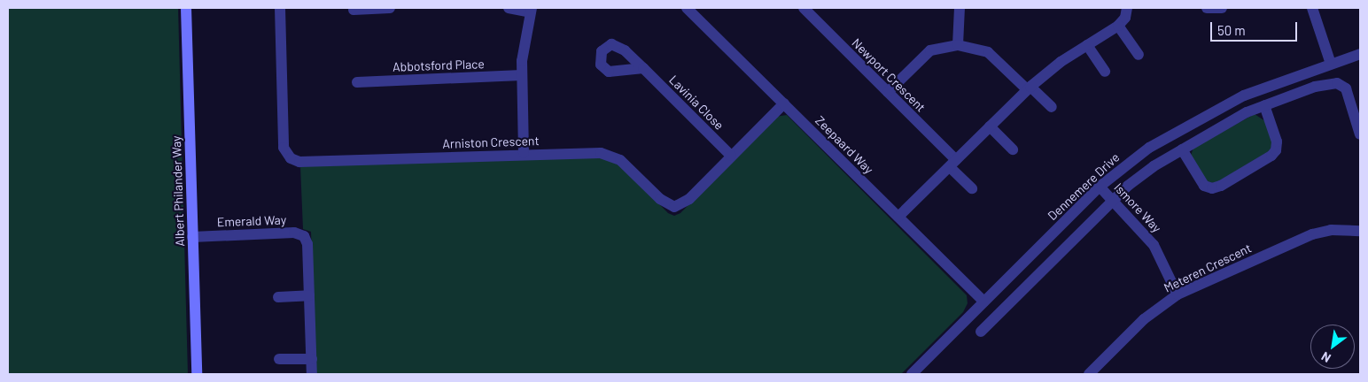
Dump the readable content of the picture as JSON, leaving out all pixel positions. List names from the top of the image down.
{
  "streets": {
    "street": [
      "Abbotsford Place",
      "Newport Crescent",
      "Lavinia Close",
      "Arniston Crescent",
      "Zeepaard Way",
      "Dennemere Drive",
      "Albert Philander Way",
      "Ismore Way",
      "Emerald Way",
      "Meteren Crescent"
    ]
  },
  "crossings": [
    ["Lavinia Close", "Arniston Crescent"],
    ["Arniston Crescent", "Zeepaard Way"],
    ["Zeepaard Way", "Dennemere Drive"],
    ["Dennemere Drive", "Ismore Way"],
    ["Albert Philander Way", "Emerald Way"],
    ["Ismore Way", "Meteren Crescent"]
  ],
  "scale_bar": "50 m",
  "north": "bottom left"
}
